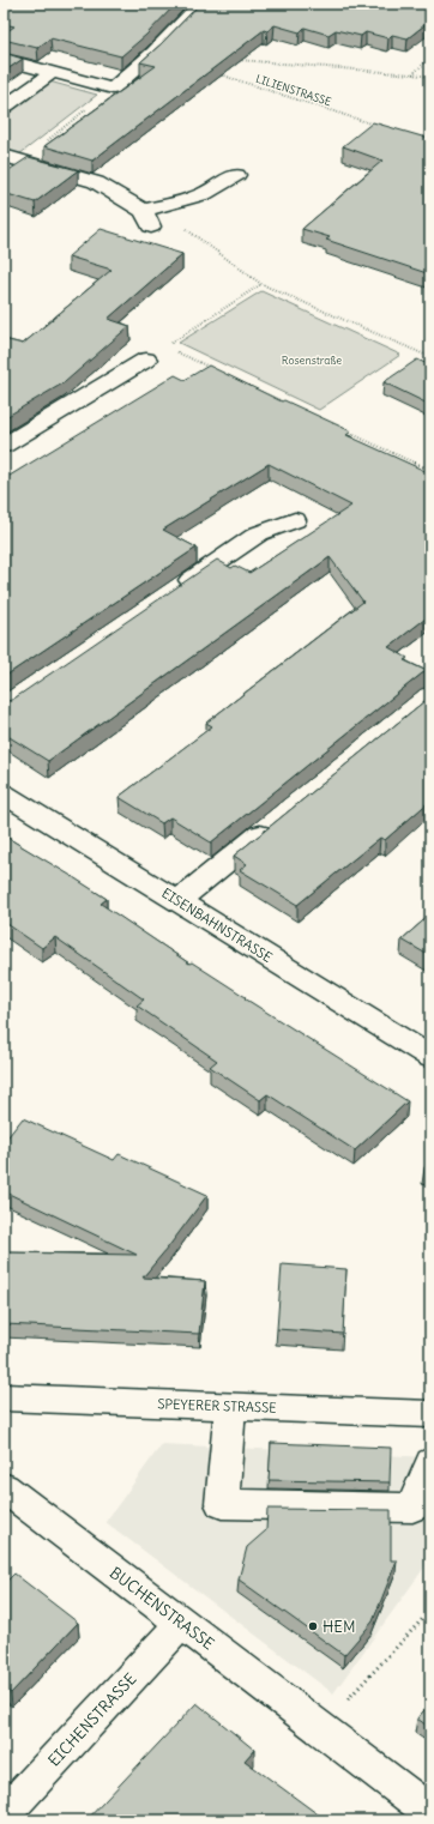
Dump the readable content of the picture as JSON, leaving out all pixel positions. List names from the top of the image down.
{
  "streets": {
    "street": [
      "EISENBAHNSTRASSE",
      "SPEYERER STRASSE",
      "BUCHENSTRASSE",
      "EICHENSTRASSE"
    ],
    "path": ["LILIENSTRASSE"]
  },
  "crossings": [
    ["BUCHENSTRASSE", "EICHENSTRASSE"]
  ],
  "parks": ["Rosenstraße"],
  "places": ["HEM"]
}
